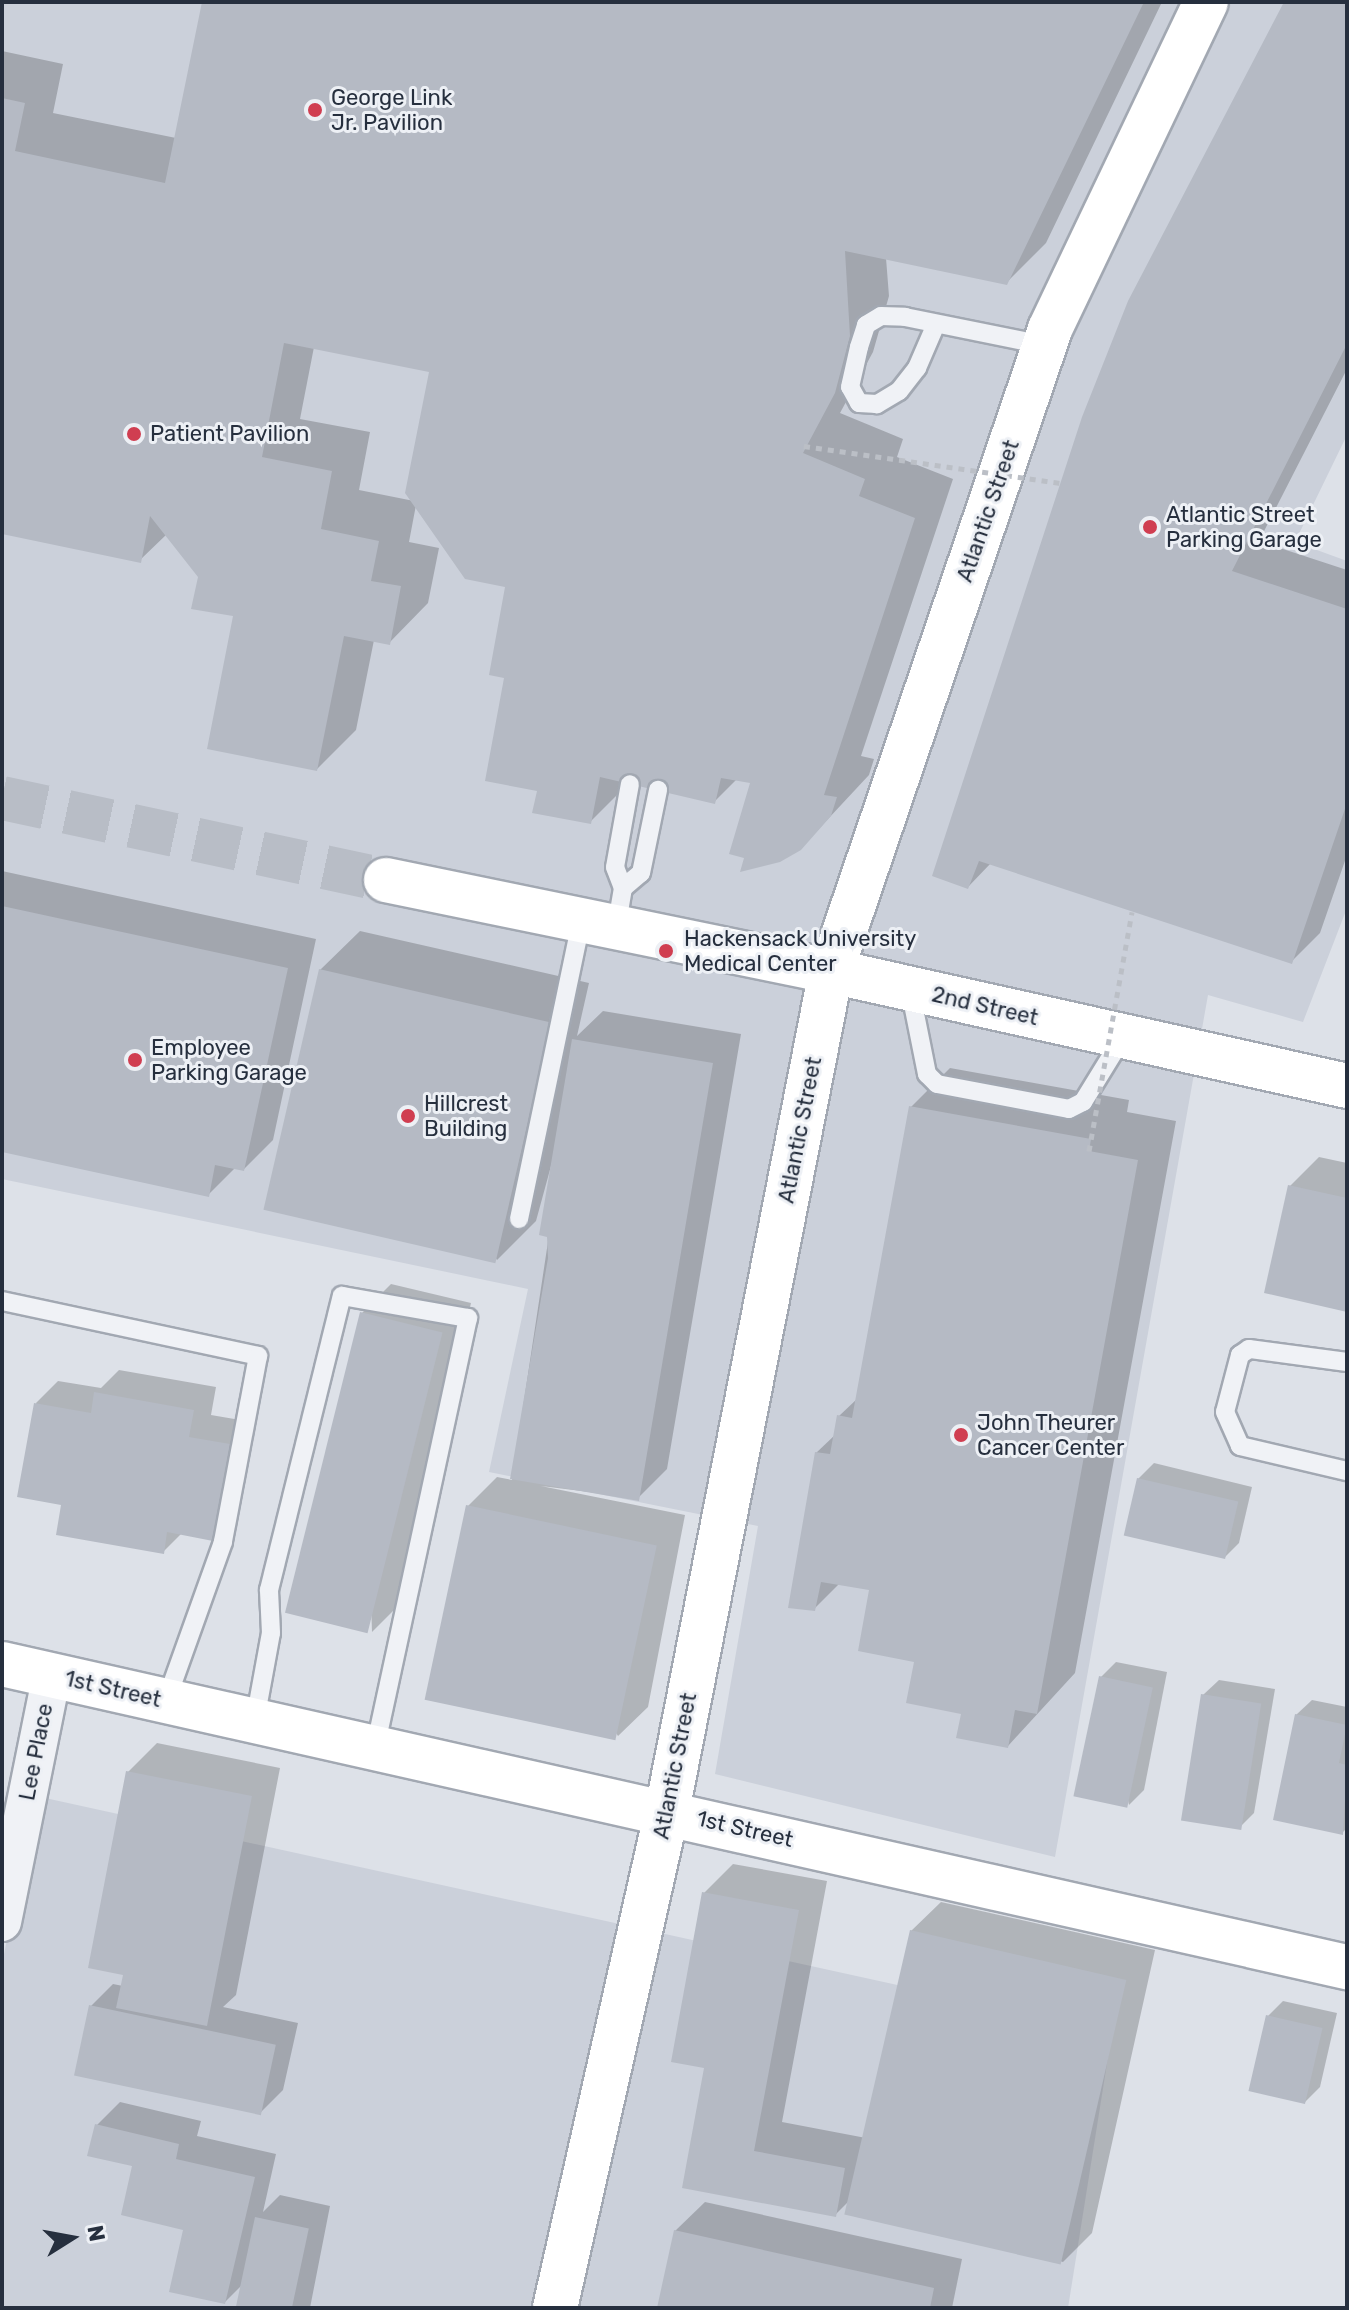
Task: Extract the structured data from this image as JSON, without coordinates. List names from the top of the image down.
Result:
{
  "streets": {
    "street": [
      "Atlantic Street",
      "2nd Street",
      "1st Street",
      "Lee Place"
    ]
  },
  "crossings": [
    ["Atlantic Street", "2nd Street"],
    ["Atlantic Street", "1st Street"],
    ["1st Street", "Lee Place"]
  ],
  "places": [
    "George Link Jr. Pavilion",
    "Patient Pavilion",
    "Atlantic Street Parking Garage",
    "Hackensack University Medical Center",
    "Employee Parking Garage",
    "Hillcrest Building",
    "John Theurer Cancer Center"
  ],
  "north": "right"
}
